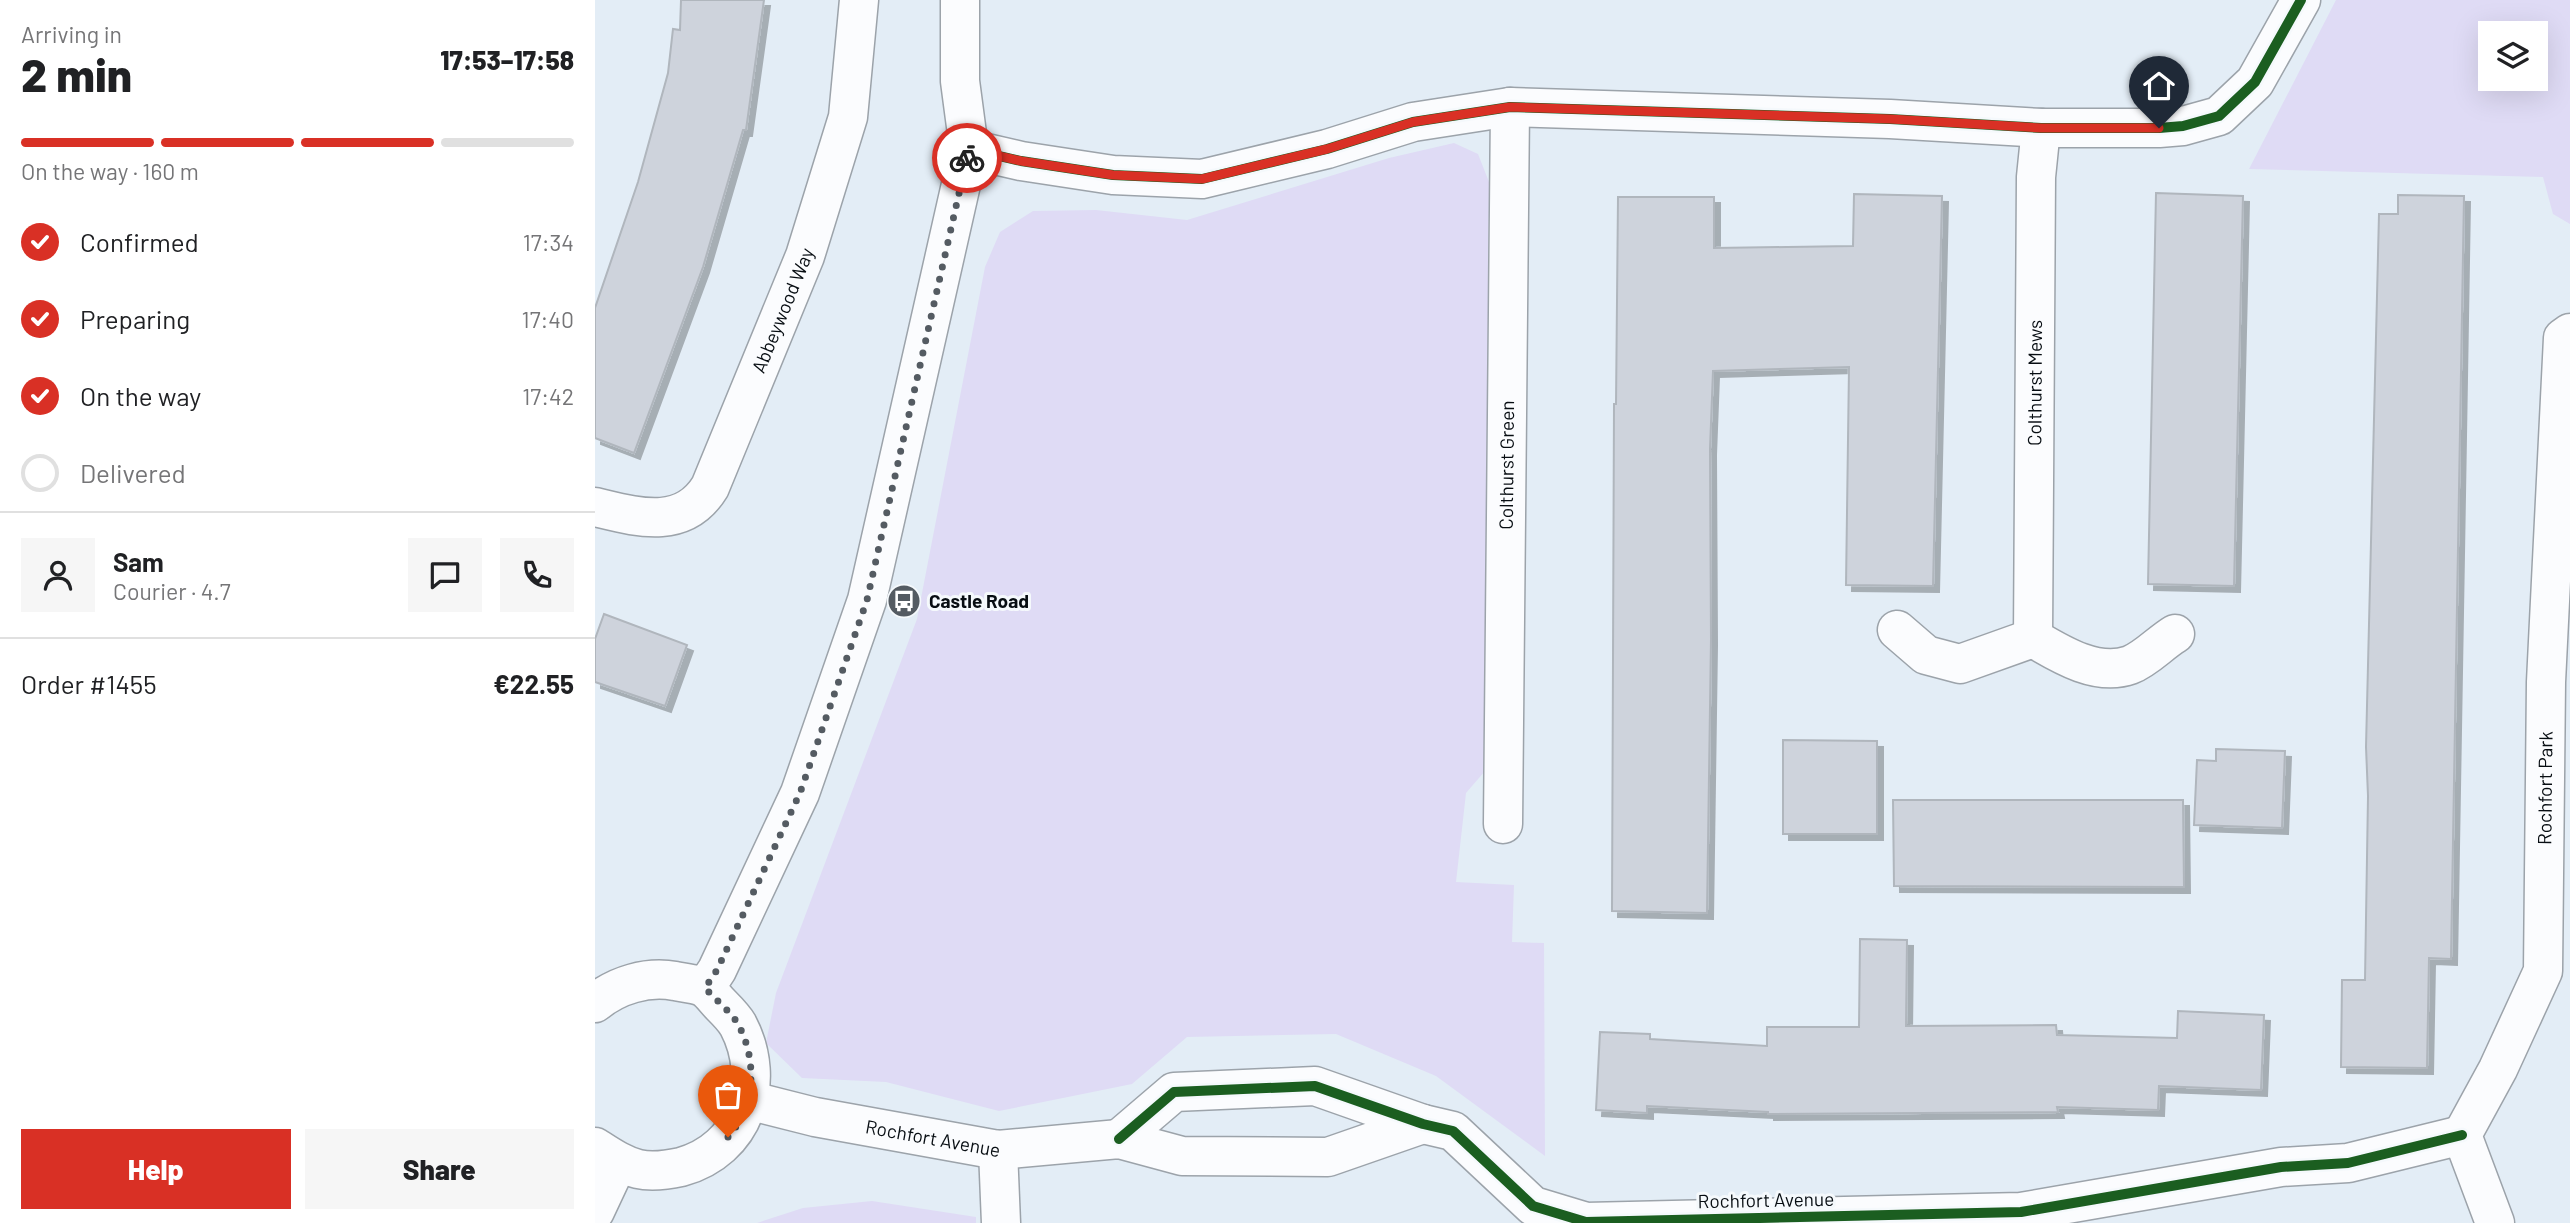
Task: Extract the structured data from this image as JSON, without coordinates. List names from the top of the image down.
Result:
{
  "streets": {
    "street": [
      "Abbeywood Way",
      "Colthurst Mews",
      "Colthurst Green",
      "Rochfort Park",
      "Rochfort Avenue"
    ]
  },
  "crossings": [
    ["Rochfort Park", "Rochfort Avenue"]
  ],
  "places": {
    "bus stop": ["Castle Road"]
  },
  "page": {
    "heading": ["2 min", "Arriving in", "17:53–17:58"],
    "panel": [
      "Sam",
      "Courier · 4.7",
      "Order #1455",
      "€22.55"
    ],
    "bar": "On the way · 160 m",
    "list": [
      ["Confirmed", "17:34"],
      ["Preparing", "17:40"],
      ["On the way", "17:42"],
      "Delivered"
    ],
    "buttons": ["Help", "Share"]
  }
}
